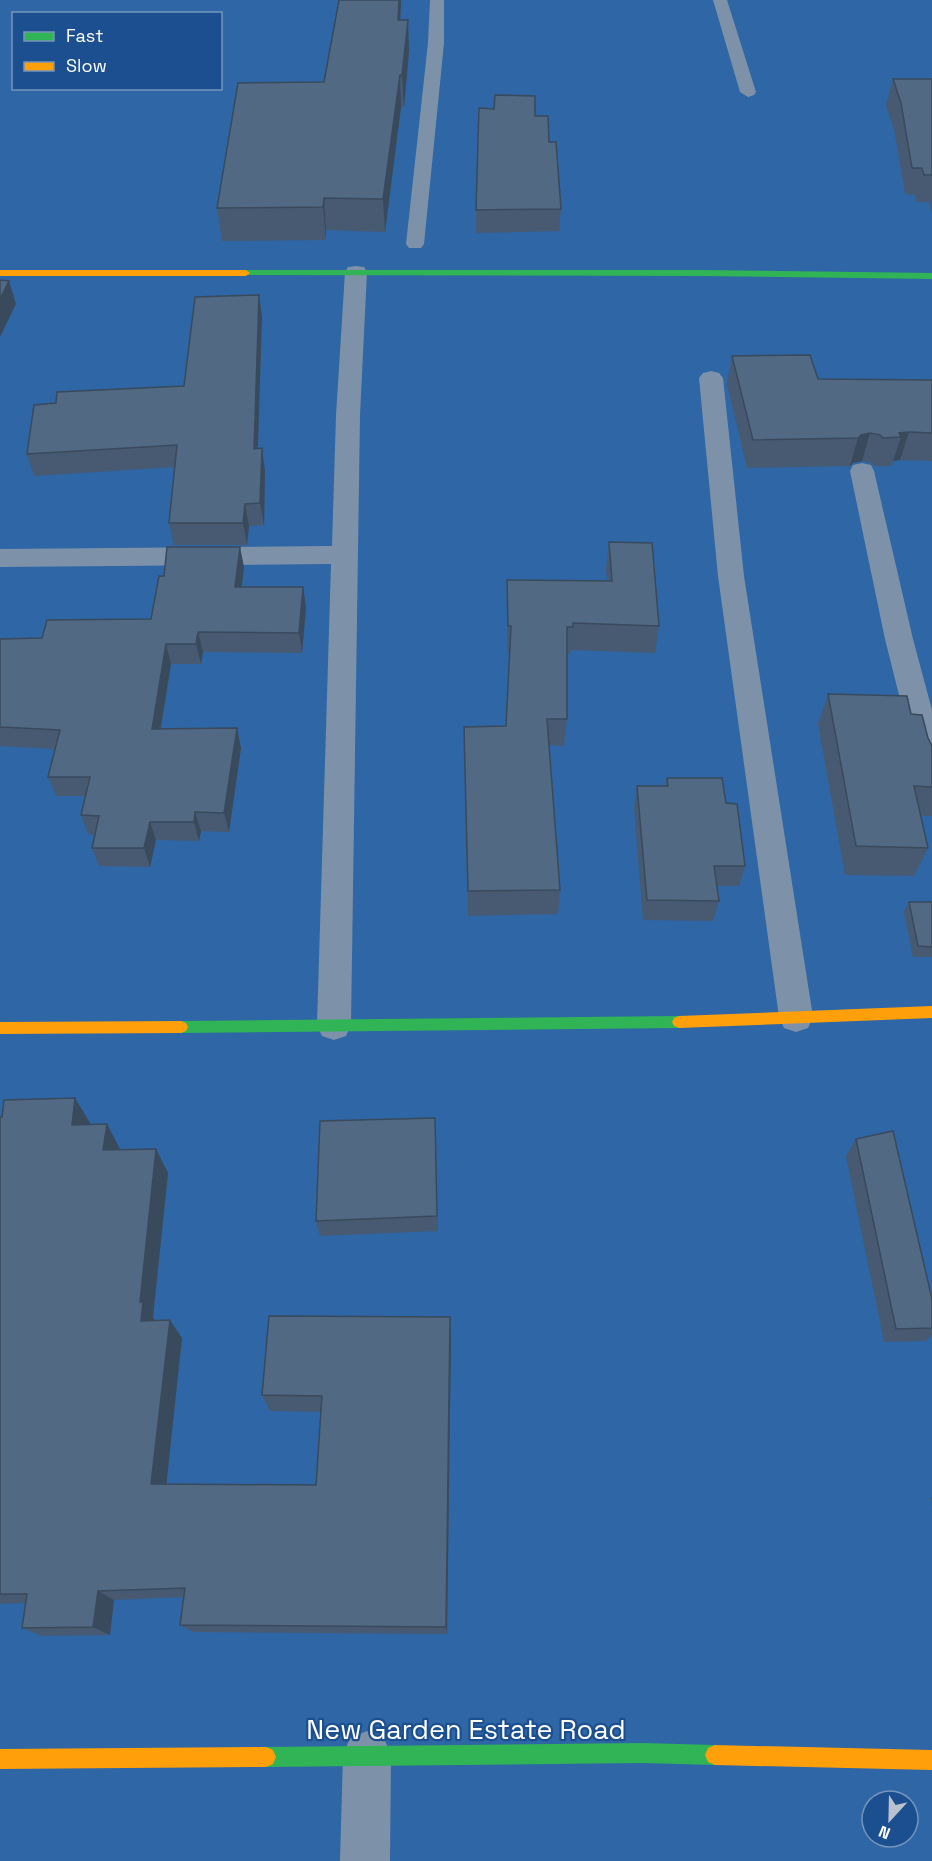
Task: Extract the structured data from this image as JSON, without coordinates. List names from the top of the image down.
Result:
{
  "streets": {
    "street": ["New Garden Estate Road"]
  },
  "legend": ["Fast", "Slow"],
  "north": "bottom"
}
